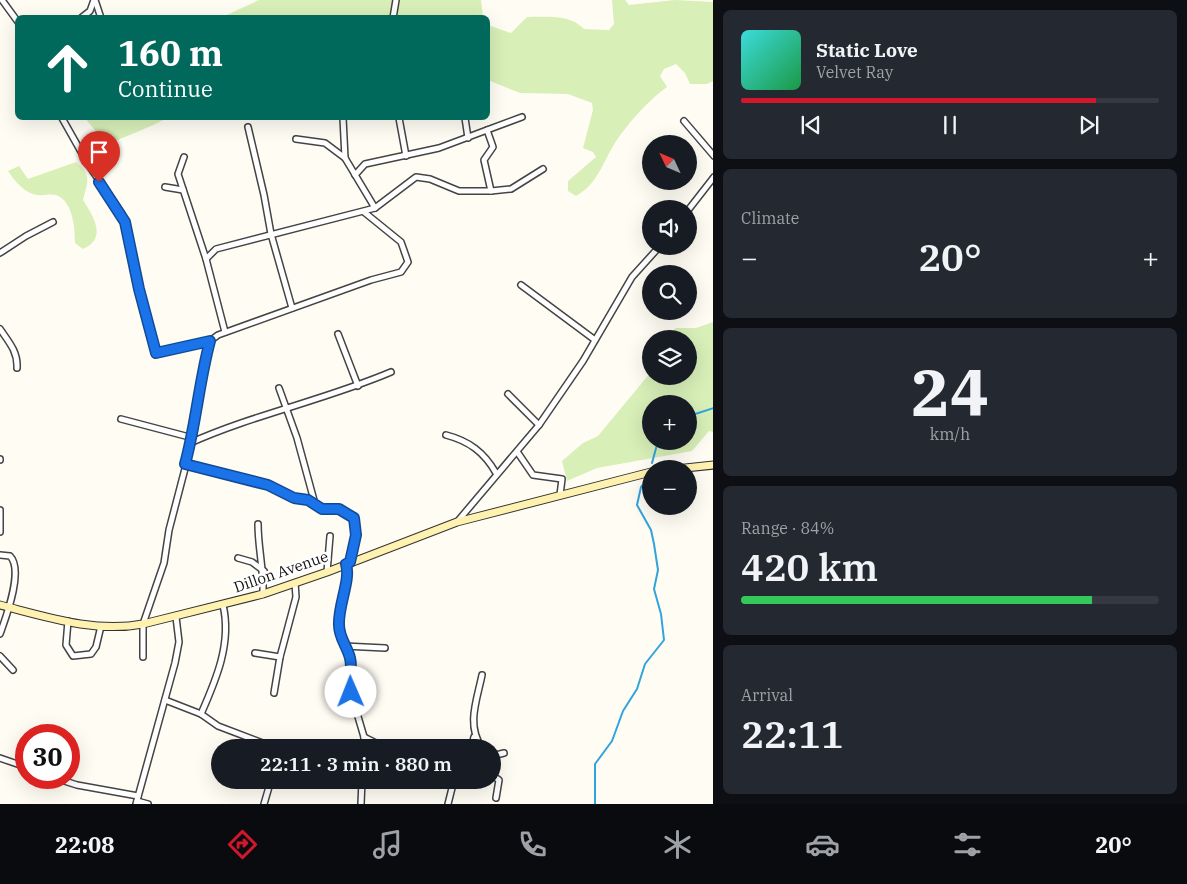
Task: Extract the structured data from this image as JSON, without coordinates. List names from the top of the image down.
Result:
{
  "streets": {
    "street": ["Dillon Avenue"]
  },
  "north": "top left",
  "page": {
    "turn": ["160 m", "Continue"],
    "song": ["Static Love", "Velvet Ray"],
    "map_buttons": ["+", "−"],
    "tile": [
      "Climate",
      ["24", "km/h"],
      ["Range · 84%", "420 km"],
      ["Arrival", "22:11"]
    ],
    "heat": ["−", "20°", "+"],
    "limit": "30",
    "trip": "22:11 · 3 min · 880 m",
    "tabs": ["22:08", "20°"]
  }
}
